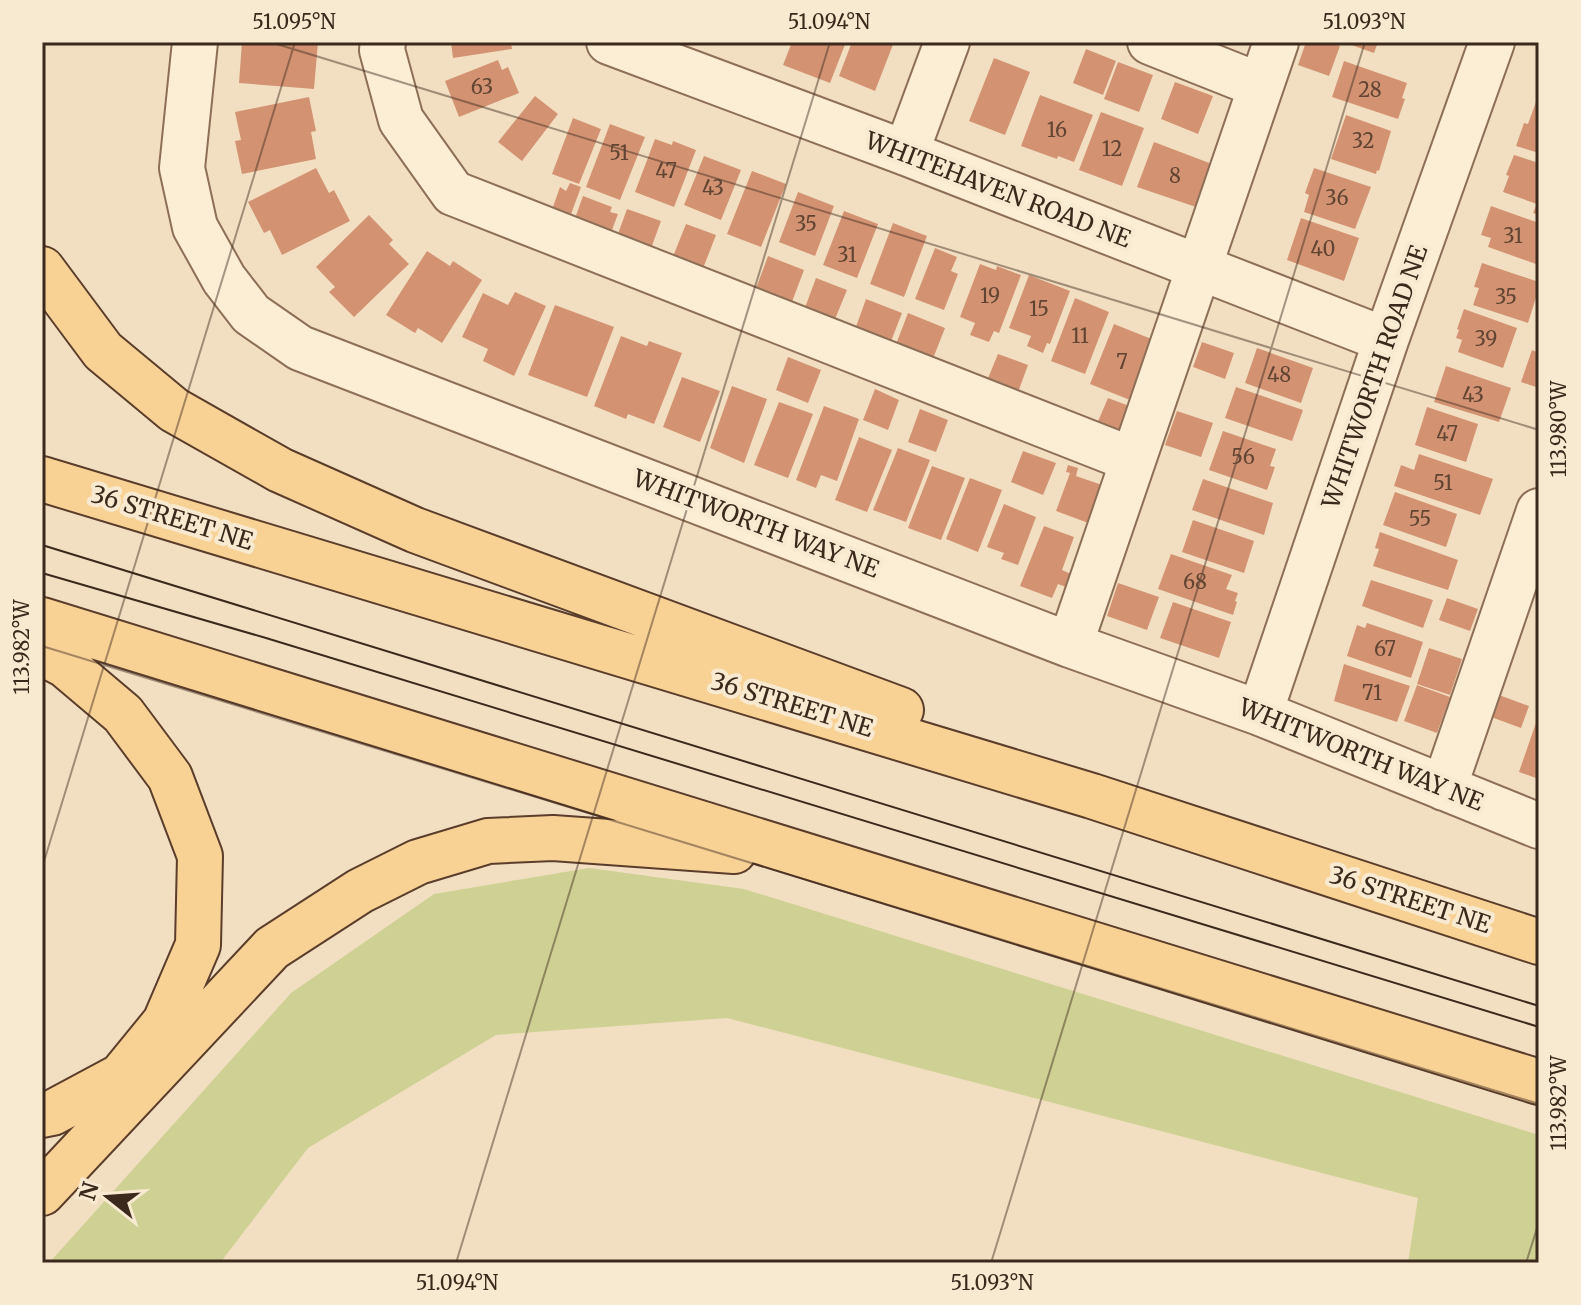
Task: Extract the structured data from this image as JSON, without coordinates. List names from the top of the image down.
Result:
{
  "streets": {
    "main road": ["36 STREET NE"],
    "street": ["WHITEHAVEN ROAD NE", "WHITWORTH ROAD NE", "WHITWORTH WAY NE"]
  },
  "crossings": [
    ["WHITEHAVEN ROAD NE", "WHITWORTH ROAD NE"],
    ["WHITWORTH ROAD NE", "WHITWORTH WAY NE"]
  ],
  "house_numbers": [
    "63",
    "28",
    "16",
    "32",
    "12",
    "51",
    "47",
    "8",
    "43",
    "36",
    "35",
    "31",
    "40",
    "31",
    "19",
    "35",
    "15",
    "11",
    "39",
    "7",
    "48",
    "43",
    "47",
    "56",
    "51",
    "55",
    "68",
    "67",
    "71"
  ],
  "north": "left",
  "coordinates": [
    "51.095°N",
    "51.094°N",
    "51.093°N",
    "113.980°W",
    "113.982°W"
  ]
}
